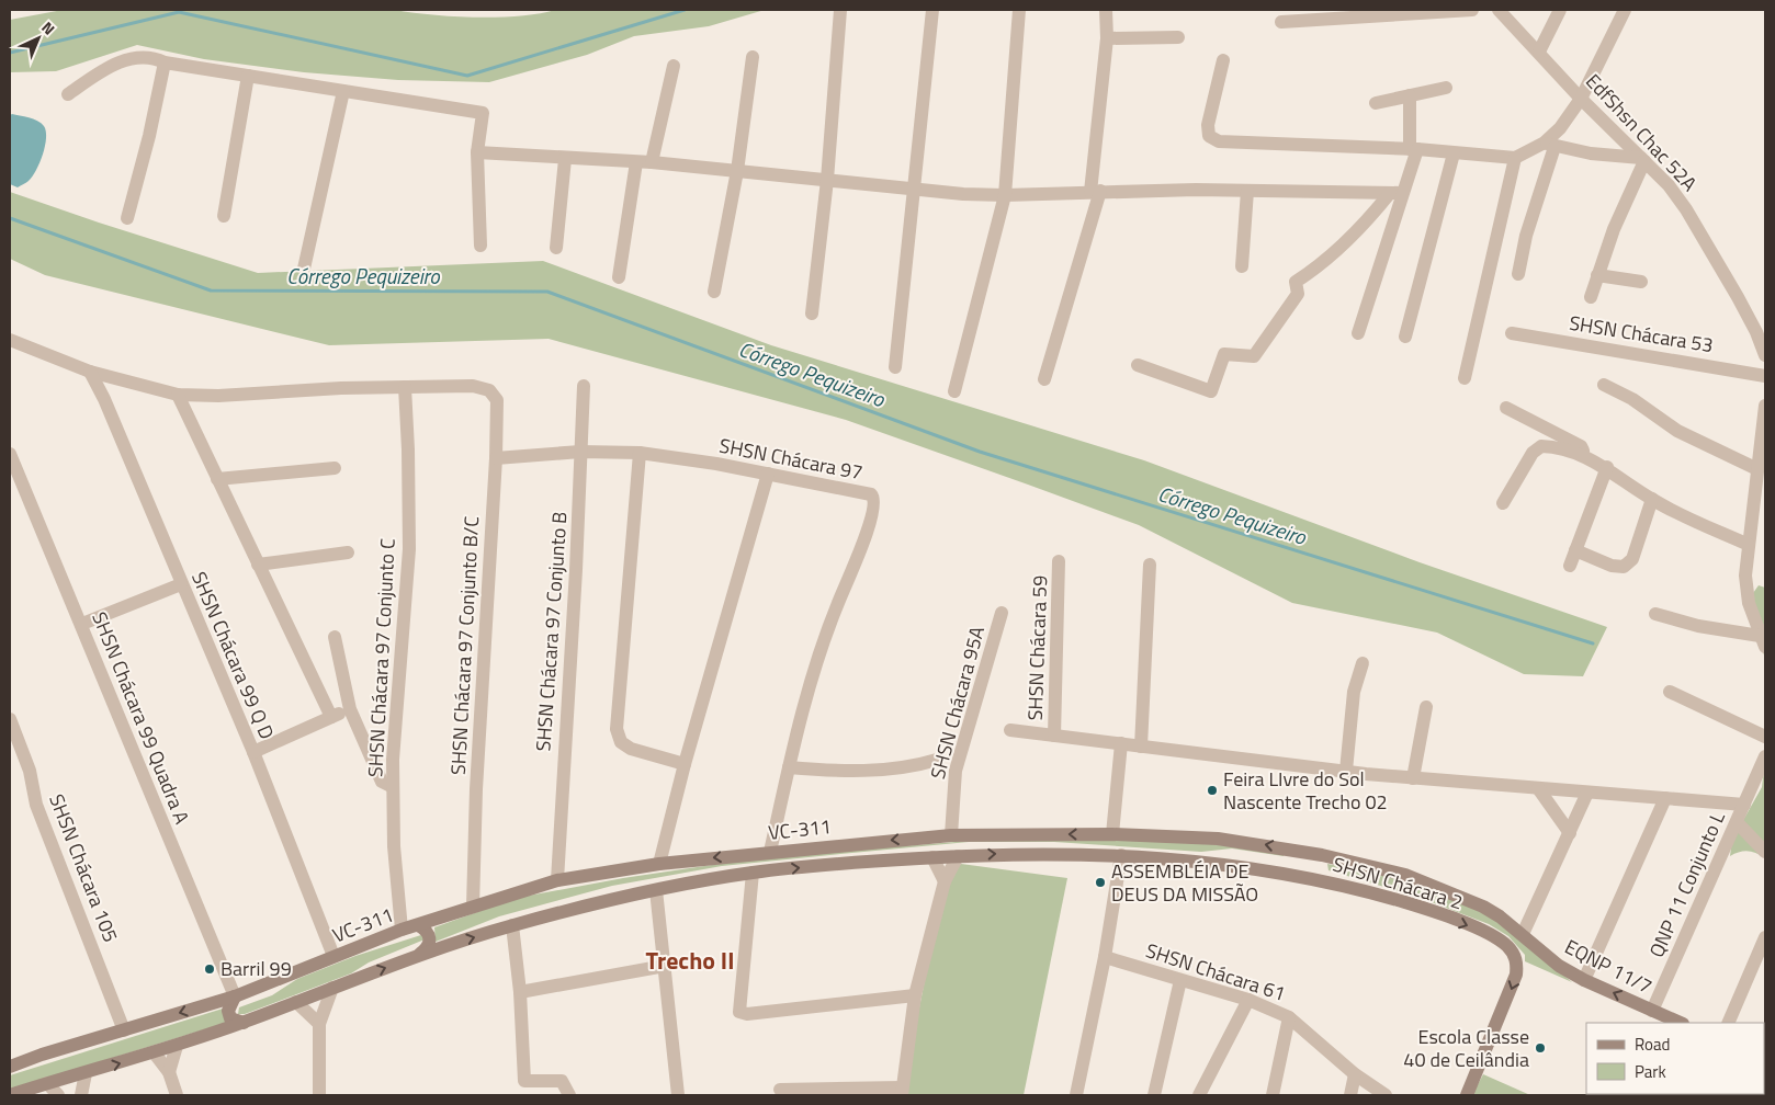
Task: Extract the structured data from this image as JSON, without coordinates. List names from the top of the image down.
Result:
{
  "streets": {
    "main road": ["VC-311", "SHSN Chácara 2", "EQNP 11/7"],
    "street": [
      "EdfShsn Chac 52A",
      "SHSN Chácara 53",
      "SHSN Chácara 97",
      "SHSN Chácara 97 Conjunto B",
      "SHSN Chácara 97 Conjunto B/C",
      "SHSN Chácara 59",
      "SHSN Chácara 99 Q D",
      "SHSN Chácara 97 Conjunto C",
      "SHSN Chácara 95A",
      "SHSN Chácara 99 Quadra A",
      "SHSN Chácara 105",
      "QNP 11 Conjunto L",
      "SHSN Chácara 61"
    ]
  },
  "crossings": [
    ["SHSN Chácara 97", "SHSN Chácara 97 Conjunto B"],
    ["SHSN Chácara 97", "SHSN Chácara 97 Conjunto B/C"],
    ["SHSN Chácara 97", "VC-311"],
    ["SHSN Chácara 97 Conjunto B", "VC-311"],
    ["SHSN Chácara 97 Conjunto B/C", "SHSN Chácara 97 Conjunto C"],
    ["SHSN Chácara 97 Conjunto B/C", "VC-311"],
    ["SHSN Chácara 99 Q D", "VC-311"],
    ["SHSN Chácara 97 Conjunto C", "VC-311"],
    ["SHSN Chácara 95A", "VC-311"],
    ["SHSN Chácara 99 Quadra A", "VC-311"],
    ["VC-311", "EQNP 11/7"],
    ["QNP 11 Conjunto L", "EQNP 11/7"]
  ],
  "one_way": ["VC-311"],
  "districts": ["Trecho II"],
  "water": ["Córrego Pequizeiro"],
  "places": [
    "Feira LIvre do Sol Nascente Trecho 02",
    "ASSEMBLÉIA DE DEUS DA MISSÃO",
    "Barril 99",
    "Escola Classe 40 de Ceilândia"
  ],
  "legend": ["Road", "Park"],
  "north": "top right"
}
